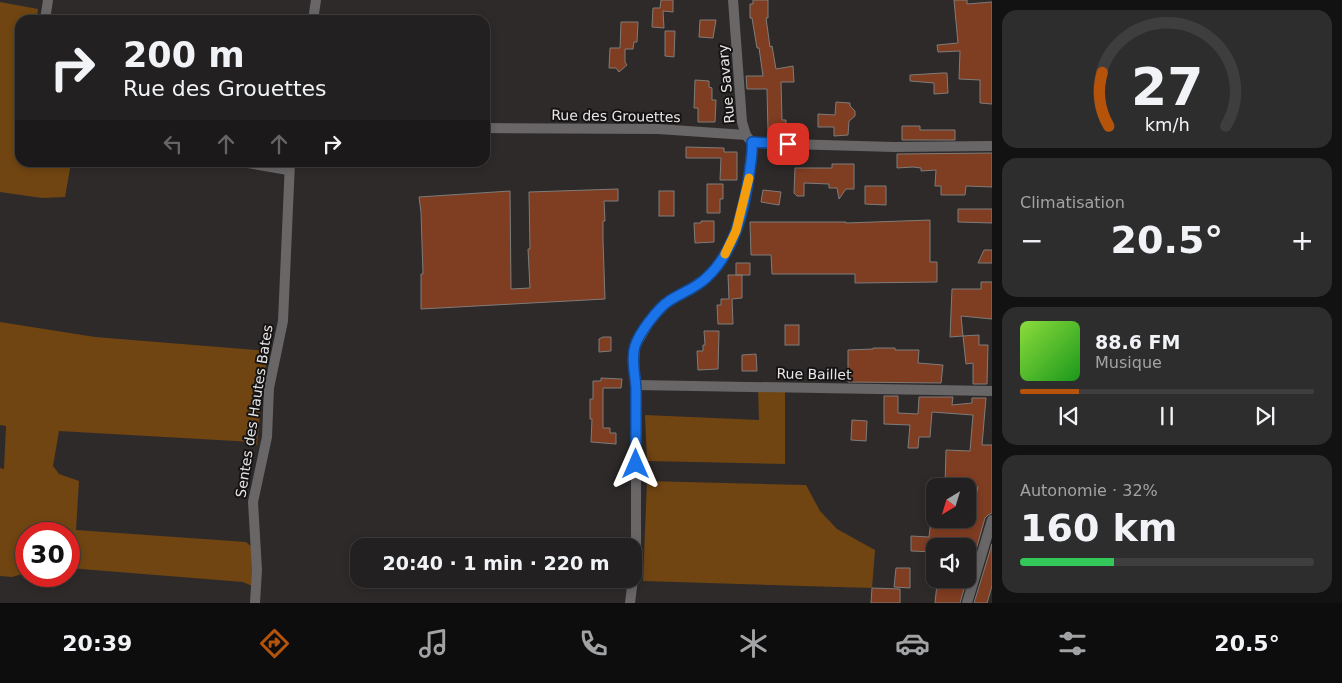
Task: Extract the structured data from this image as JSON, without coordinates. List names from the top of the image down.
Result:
{
  "streets": {
    "street": [
      "Rue Savary",
      "Rue des Grouettes",
      "Rue Baillet",
      "Sentes des Hautes Bates"
    ]
  },
  "crossings": [
    ["Rue Savary", "Rue des Grouettes"],
    ["Rue Savary", "Rue Baillet"]
  ],
  "north": "bottom left",
  "page": {
    "turn": ["200 m", "Rue des Grouettes"],
    "tile": [
      "Climatisation",
      ["Autonomie · 32%", "160 km"]
    ],
    "heat": ["−", "20.5°", "+"],
    "song": ["88.6 FM", "Musique"],
    "limit": "30",
    "trip": "20:40 · 1 min · 220 m",
    "tabs": ["20:39", "20.5°"],
    "gauge": ["27", "km/h"]
  }
}
